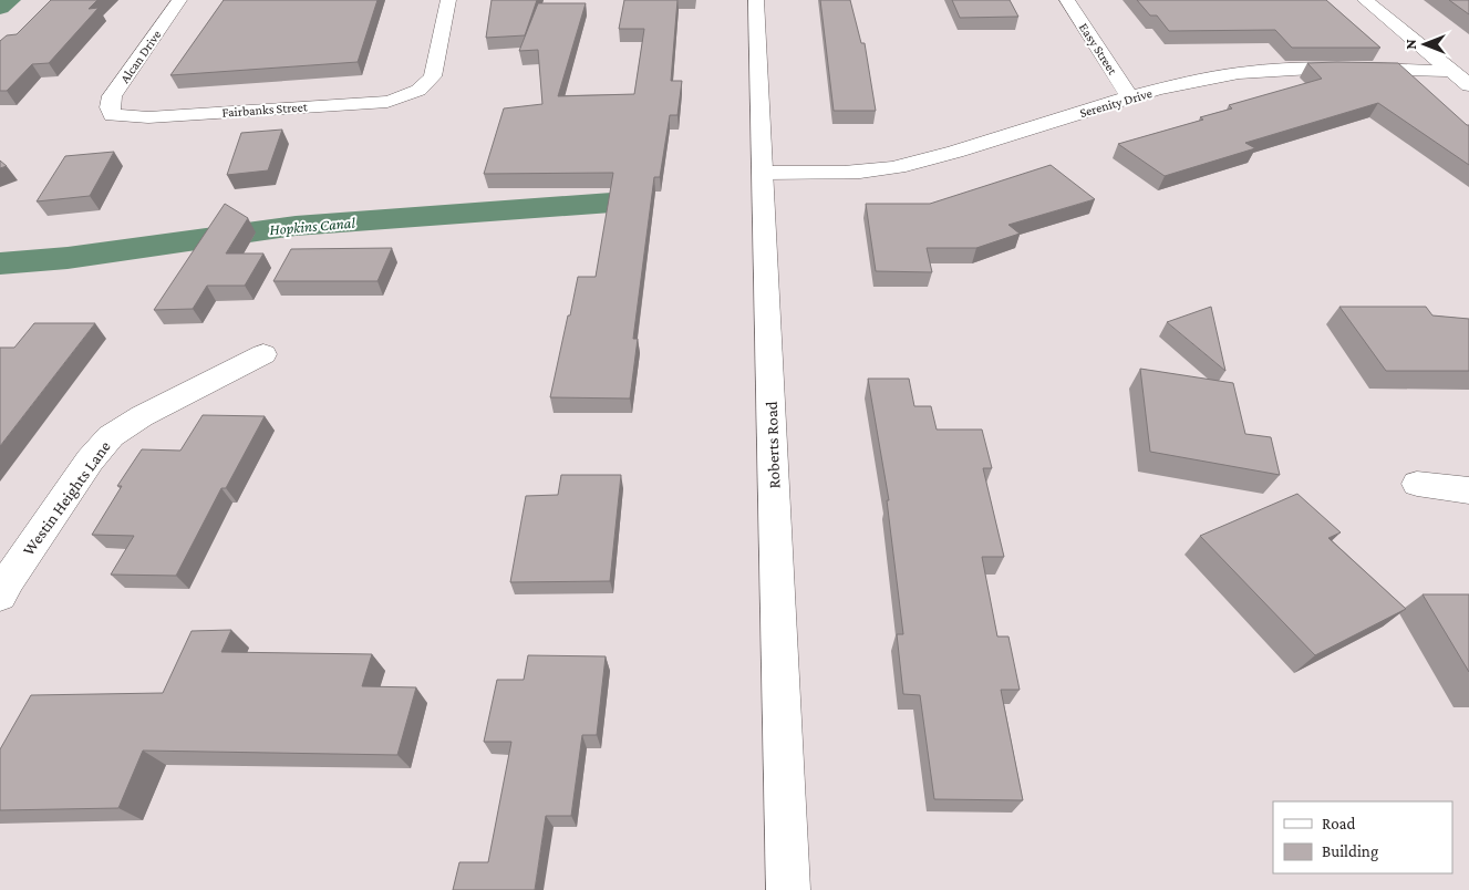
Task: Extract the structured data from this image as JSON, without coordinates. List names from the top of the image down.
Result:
{
  "streets": {
    "street": [
      "Easy Street",
      "Alcan Drive",
      "Serenity Drive",
      "Fairbanks Street",
      "Roberts Road",
      "Westin Heights Lane"
    ]
  },
  "crossings": [
    ["Easy Street", "Serenity Drive"],
    ["Alcan Drive", "Fairbanks Street"],
    ["Serenity Drive", "Roberts Road"]
  ],
  "water": ["Hopkins Canal"],
  "legend": ["Road", "Building"],
  "north": "left"
}
